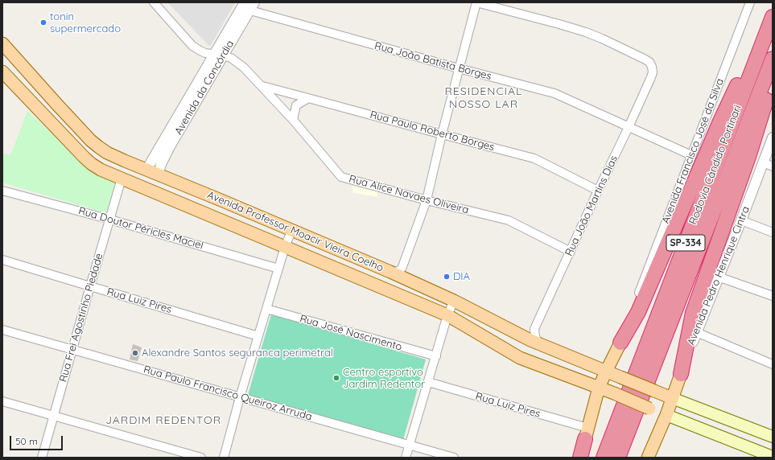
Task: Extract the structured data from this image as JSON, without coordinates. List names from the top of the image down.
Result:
{
  "streets": {
    "highway": ["Rodovia Cândido Portinari", "SP-334"],
    "main road": ["Avenida Francisco José da Silva", "Avenida Professor Moacir Vieira Coelho"],
    "street": [
      "Rua João Batista Borges",
      "Avenida da Concórdia",
      "Rua Paulo Roberto Borges",
      "Rua Alice Navaes Oliveira",
      "Rua João Martins Dias",
      "Rua Doutor Péricles Maciel",
      "Avenida Pedro Henrique Cintra",
      "Rua Luiz Pires",
      "Rua Frei Agostinho Piedade",
      "Rua José Nascimento",
      "Rua Paulo Francisco Queiroz Arruda"
    ]
  },
  "crossings": [
    ["Rua João Batista Borges", "Avenida da Concórdia"],
    ["Rua João Batista Borges", "Avenida Francisco José da Silva"],
    ["Rua João Batista Borges", "Rua João Martins Dias"],
    ["Avenida da Concórdia", "Rua Alice Navaes Oliveira"],
    ["Avenida da Concórdia", "Avenida Professor Moacir Vieira Coelho"],
    ["Rua Paulo Roberto Borges", "Rua Alice Navaes Oliveira"],
    ["Rua Paulo Roberto Borges", "Rua João Martins Dias"],
    ["Avenida Francisco José da Silva", "Avenida Professor Moacir Vieira Coelho"],
    ["Avenida Francisco José da Silva", "Rua Luiz Pires"],
    ["Rua Alice Navaes Oliveira", "Rua João Martins Dias"],
    ["Rua João Martins Dias", "Avenida Professor Moacir Vieira Coelho"],
    ["Rua Doutor Péricles Maciel", "Rua Frei Agostinho Piedade"],
    ["Avenida Professor Moacir Vieira Coelho", "Rua Frei Agostinho Piedade"],
    ["Rua Luiz Pires", "Rua Frei Agostinho Piedade"],
    ["Rua Frei Agostinho Piedade", "Rua Paulo Francisco Queiroz Arruda"]
  ],
  "districts": ["RESIDENCIAL NOSSO LAR", "JARDIM REDENTOR"],
  "places": [
    "tonin supermercado",
    "DIA",
    "Alexandre Santos seguranca perimetral",
    "Centro esportivo Jardim Redentor"
  ],
  "scale_bar": "50 m"
}
